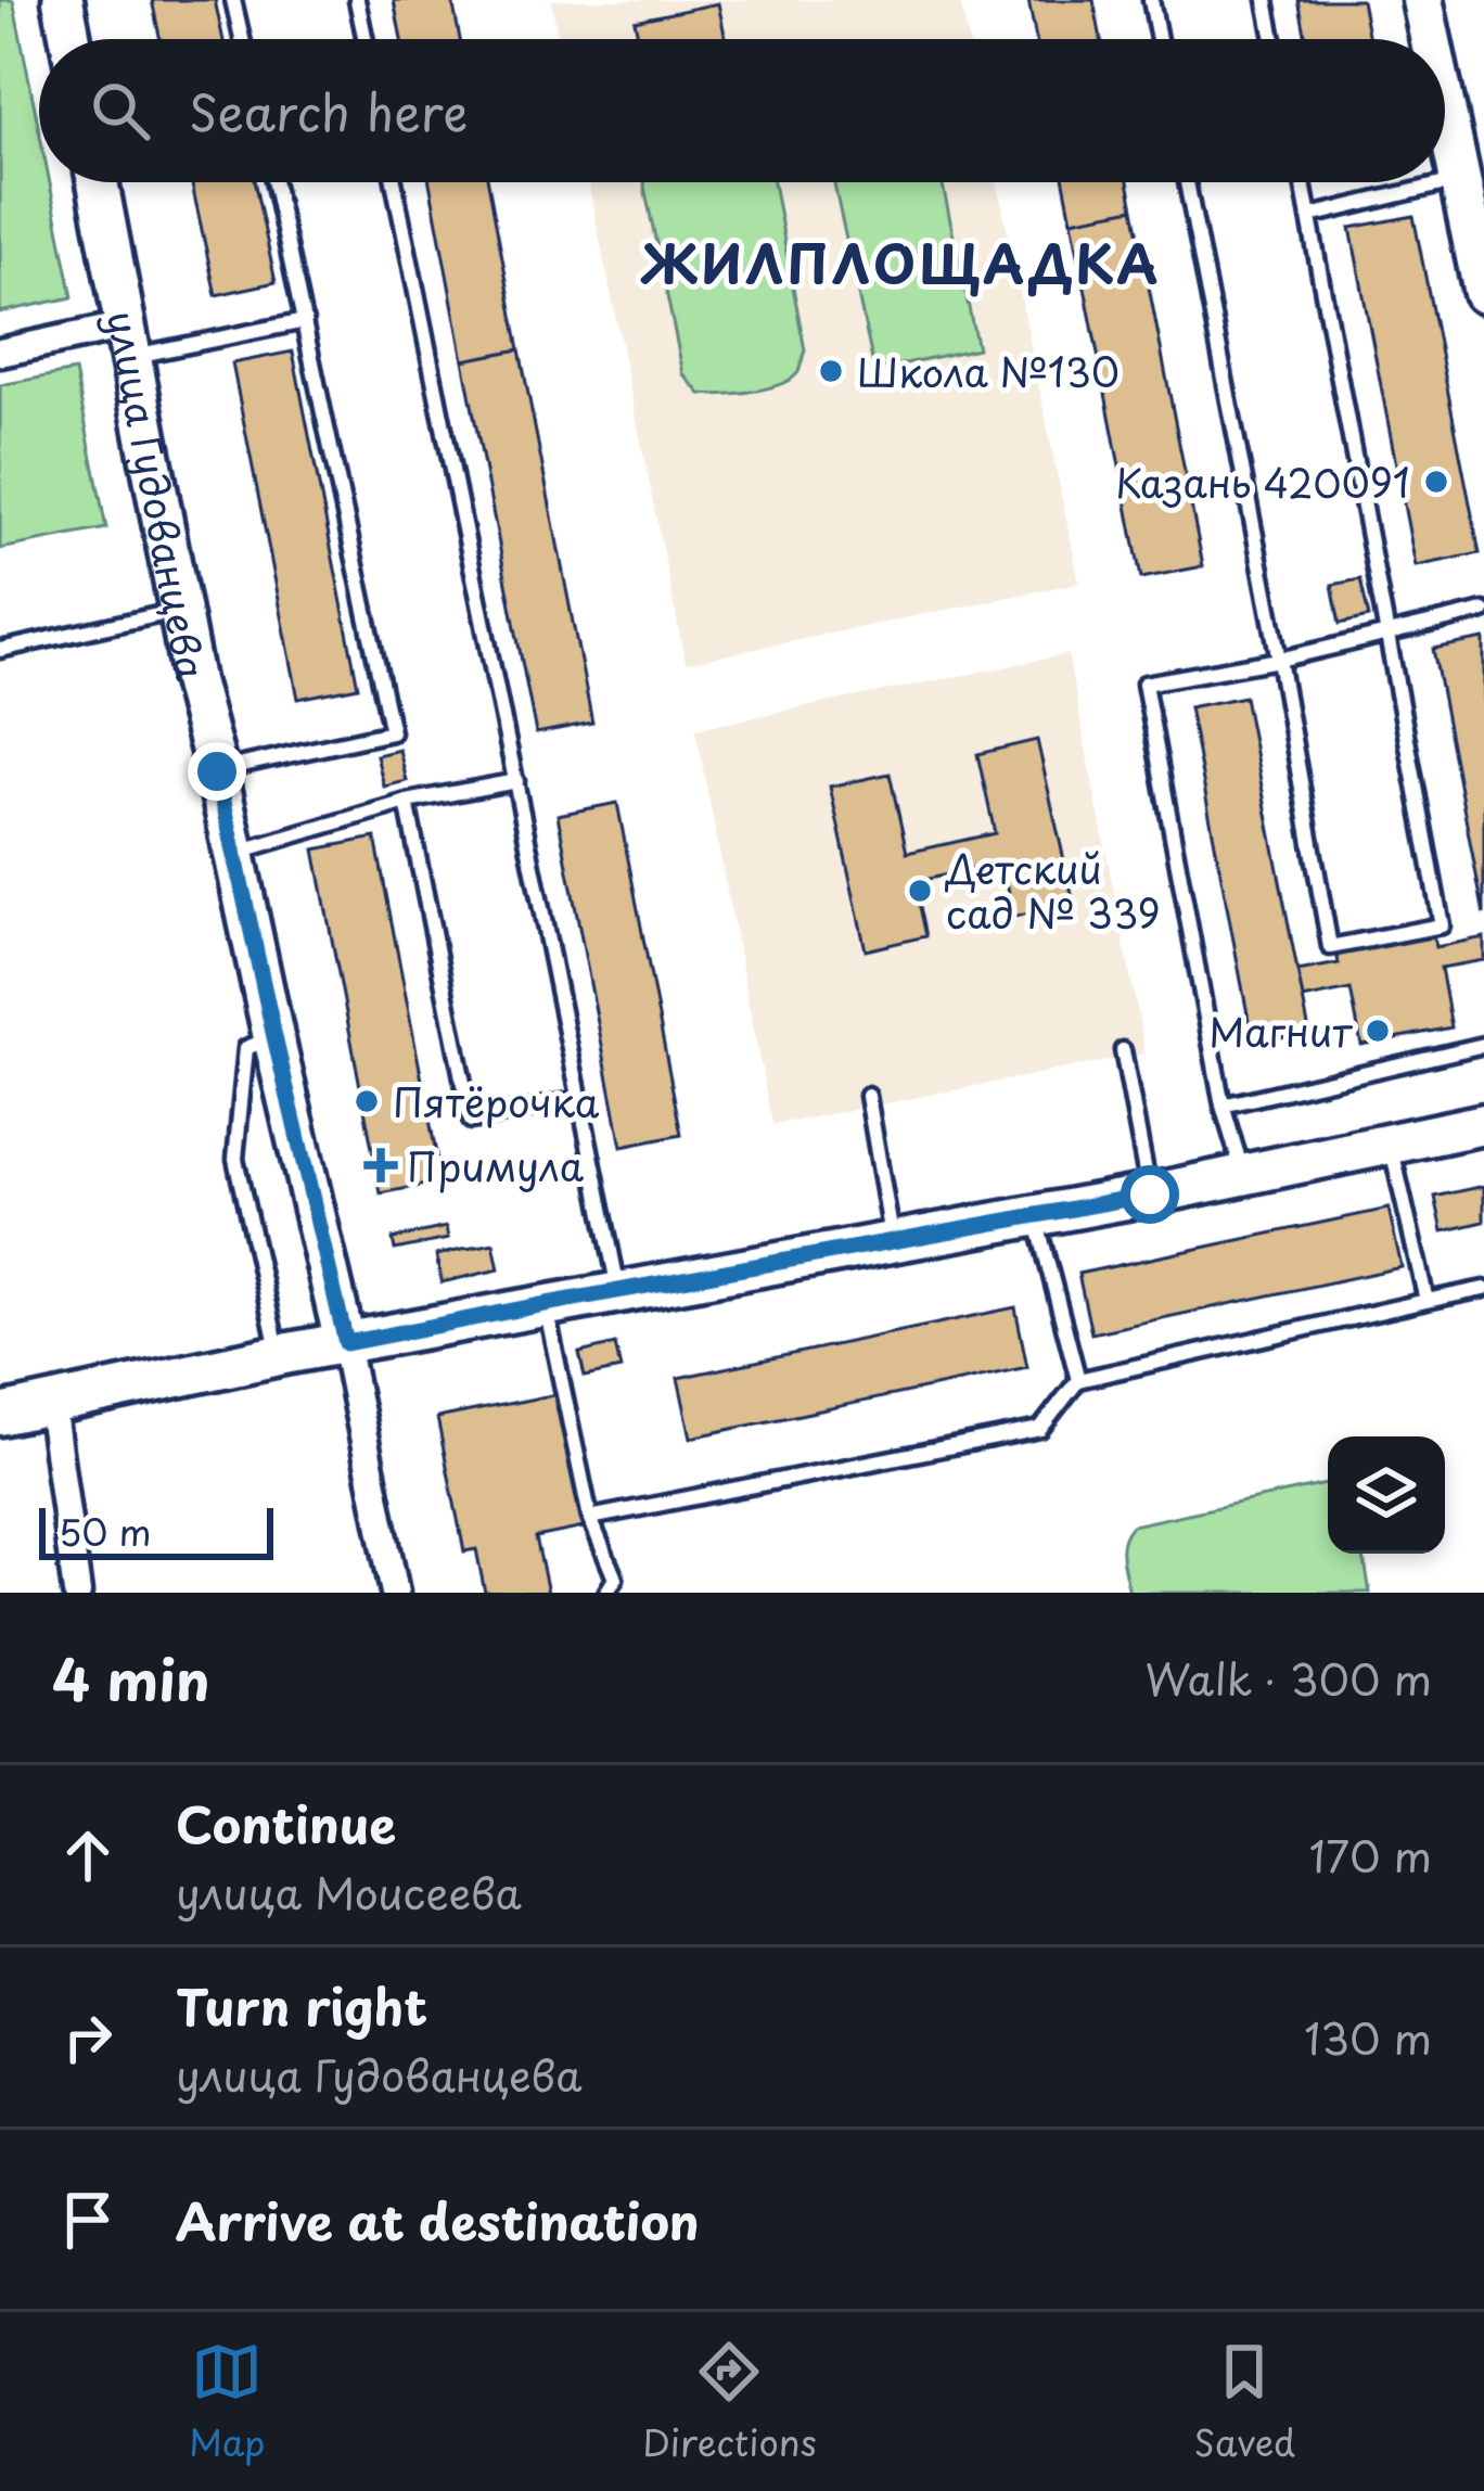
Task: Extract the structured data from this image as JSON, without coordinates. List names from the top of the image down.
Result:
{
  "streets": {
    "street": ["улица Гудованцева"]
  },
  "districts": ["ЖИЛПЛОЩАДКА"],
  "places": {
    "other": [
      "Школа №130",
      "Казань 420091",
      "Детский сад № 339",
      "Магнит",
      "Пятёрочка"
    ],
    "health": ["Примула"]
  },
  "scale_bar": "50 m",
  "page": {
    "search": "Search here",
    "scale": "50 m",
    "heading": ["4 min", "Walk · 300 m"],
    "list": [
      ["Continue", "улица Моисеева", "170 m"],
      ["Turn right", "улица Гудованцева", "130 m"],
      "Arrive at destination"
    ],
    "nav": ["Map", "Directions", "Saved"]
  }
}
